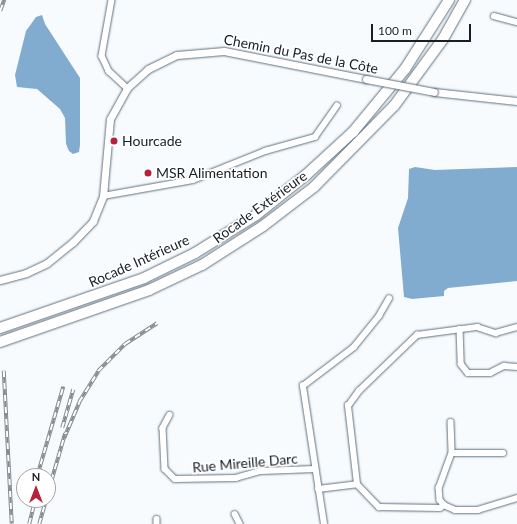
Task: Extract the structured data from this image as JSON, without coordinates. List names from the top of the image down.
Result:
{
  "streets": {
    "highway": ["Rocade Extérieure", "Rocade Intérieure"],
    "street": ["Chemin du Pas de la Côte", "Rue Mireille Darc"]
  },
  "places": ["Hourcade", "MSR Alimentation"],
  "scale_bar": "100 m",
  "north": "top"
}
